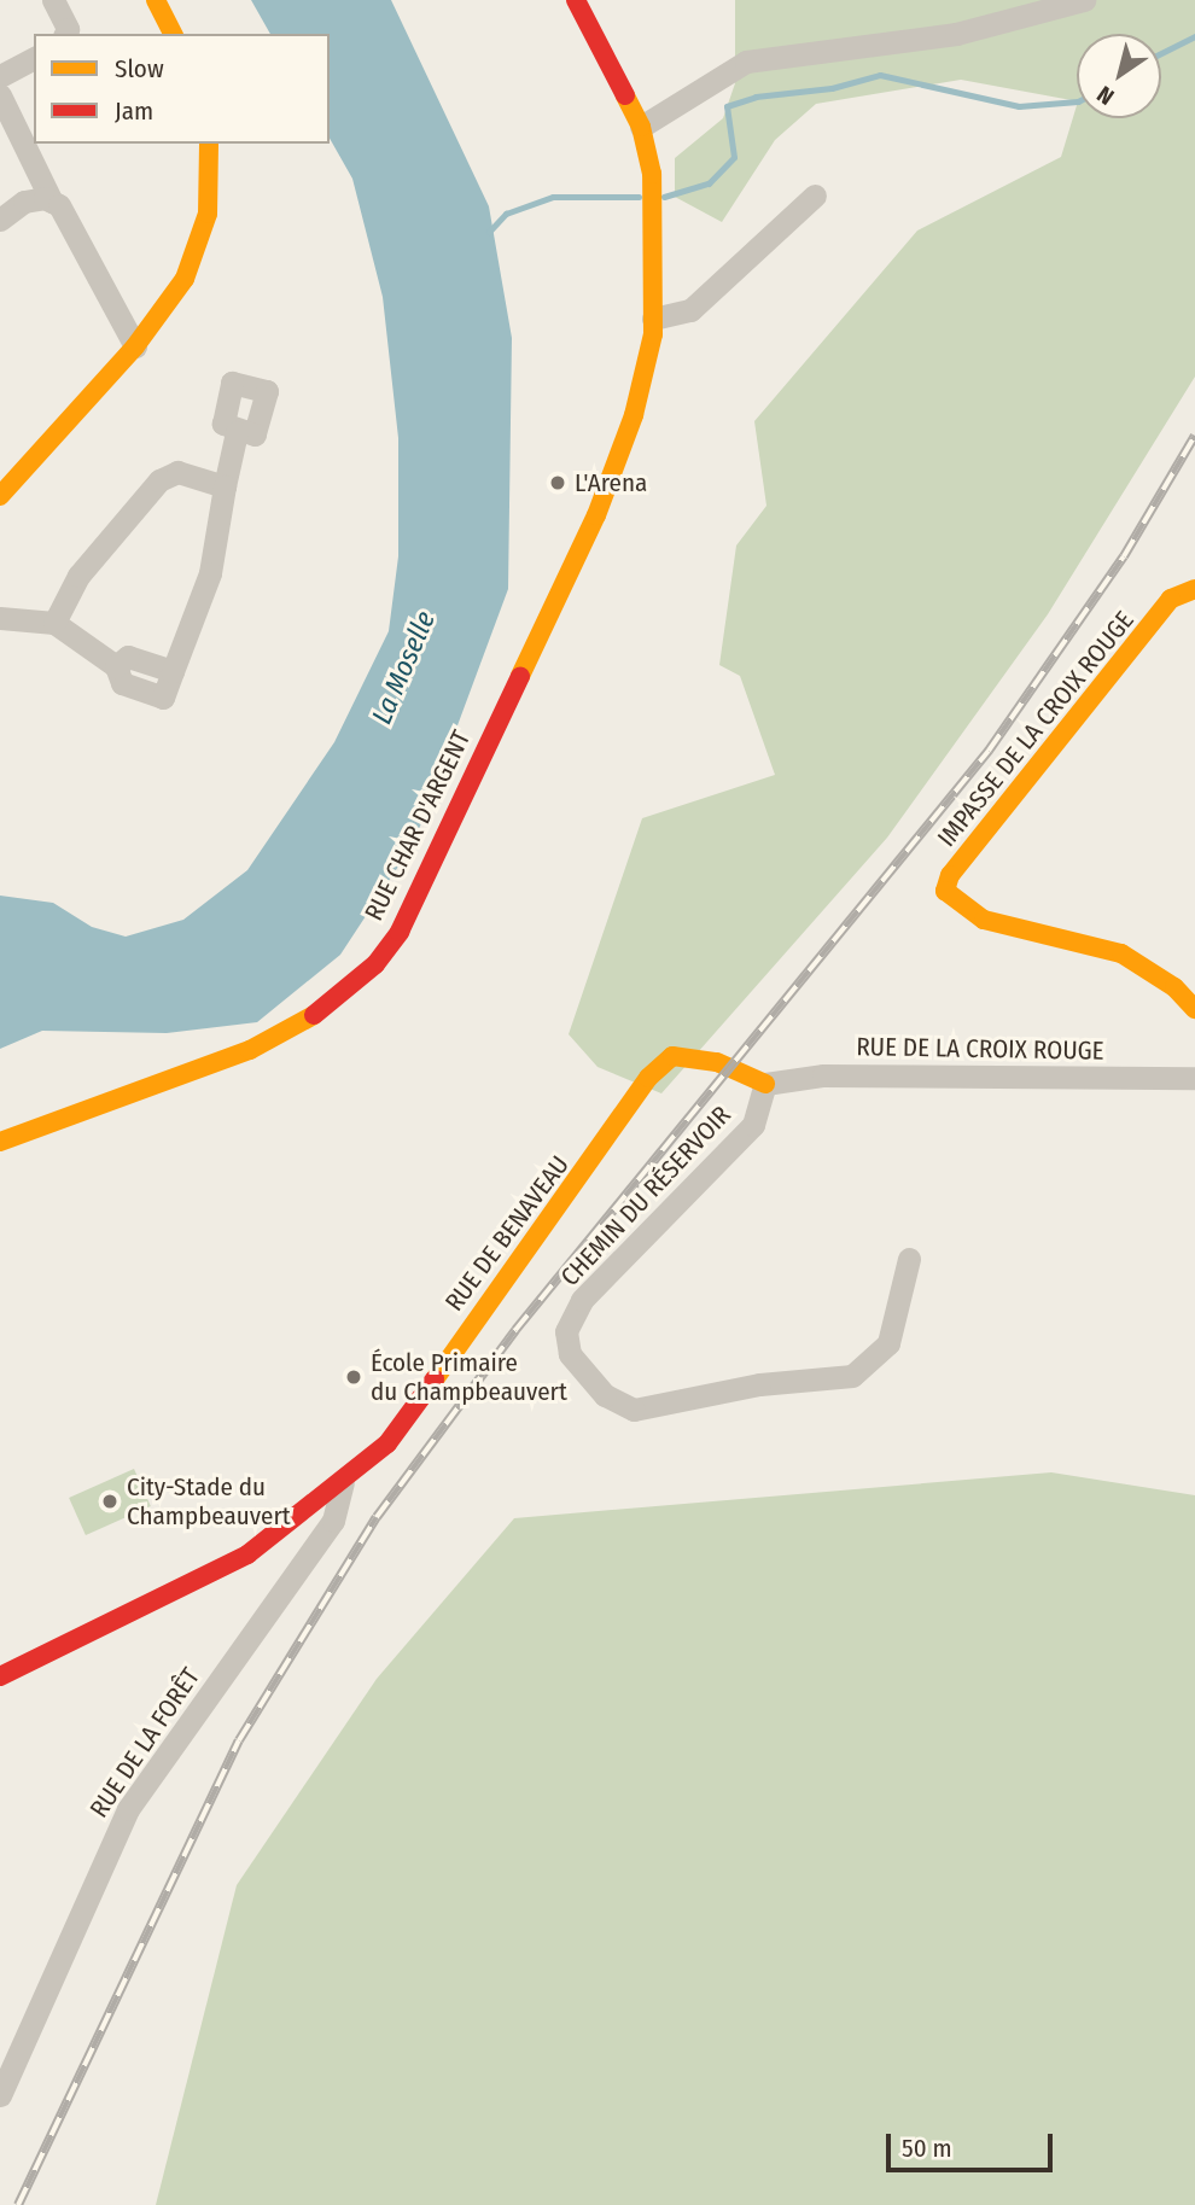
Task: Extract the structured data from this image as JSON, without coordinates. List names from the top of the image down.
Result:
{
  "streets": {
    "street": [
      "IMPASSE DE LA CROIX ROUGE",
      "RUE CHAR D'ARGENT",
      "RUE DE LA CROIX ROUGE",
      "CHEMIN DU RÉSERVOIR",
      "RUE DE BENAVEAU",
      "RUE DE LA FORÊT"
    ]
  },
  "crossings": [
    ["RUE DE LA CROIX ROUGE", "CHEMIN DU RÉSERVOIR"],
    ["RUE DE LA CROIX ROUGE", "RUE DE BENAVEAU"],
    ["CHEMIN DU RÉSERVOIR", "RUE DE BENAVEAU"],
    ["RUE DE BENAVEAU", "RUE DE LA FORÊT"]
  ],
  "water": ["La Moselle"],
  "places": ["L'Arena", "École Primaire du Champbeauvert", "City-Stade du Champbeauvert"],
  "legend": ["Slow", "Jam"],
  "scale_bar": "50 m",
  "north": "bottom left"
}
